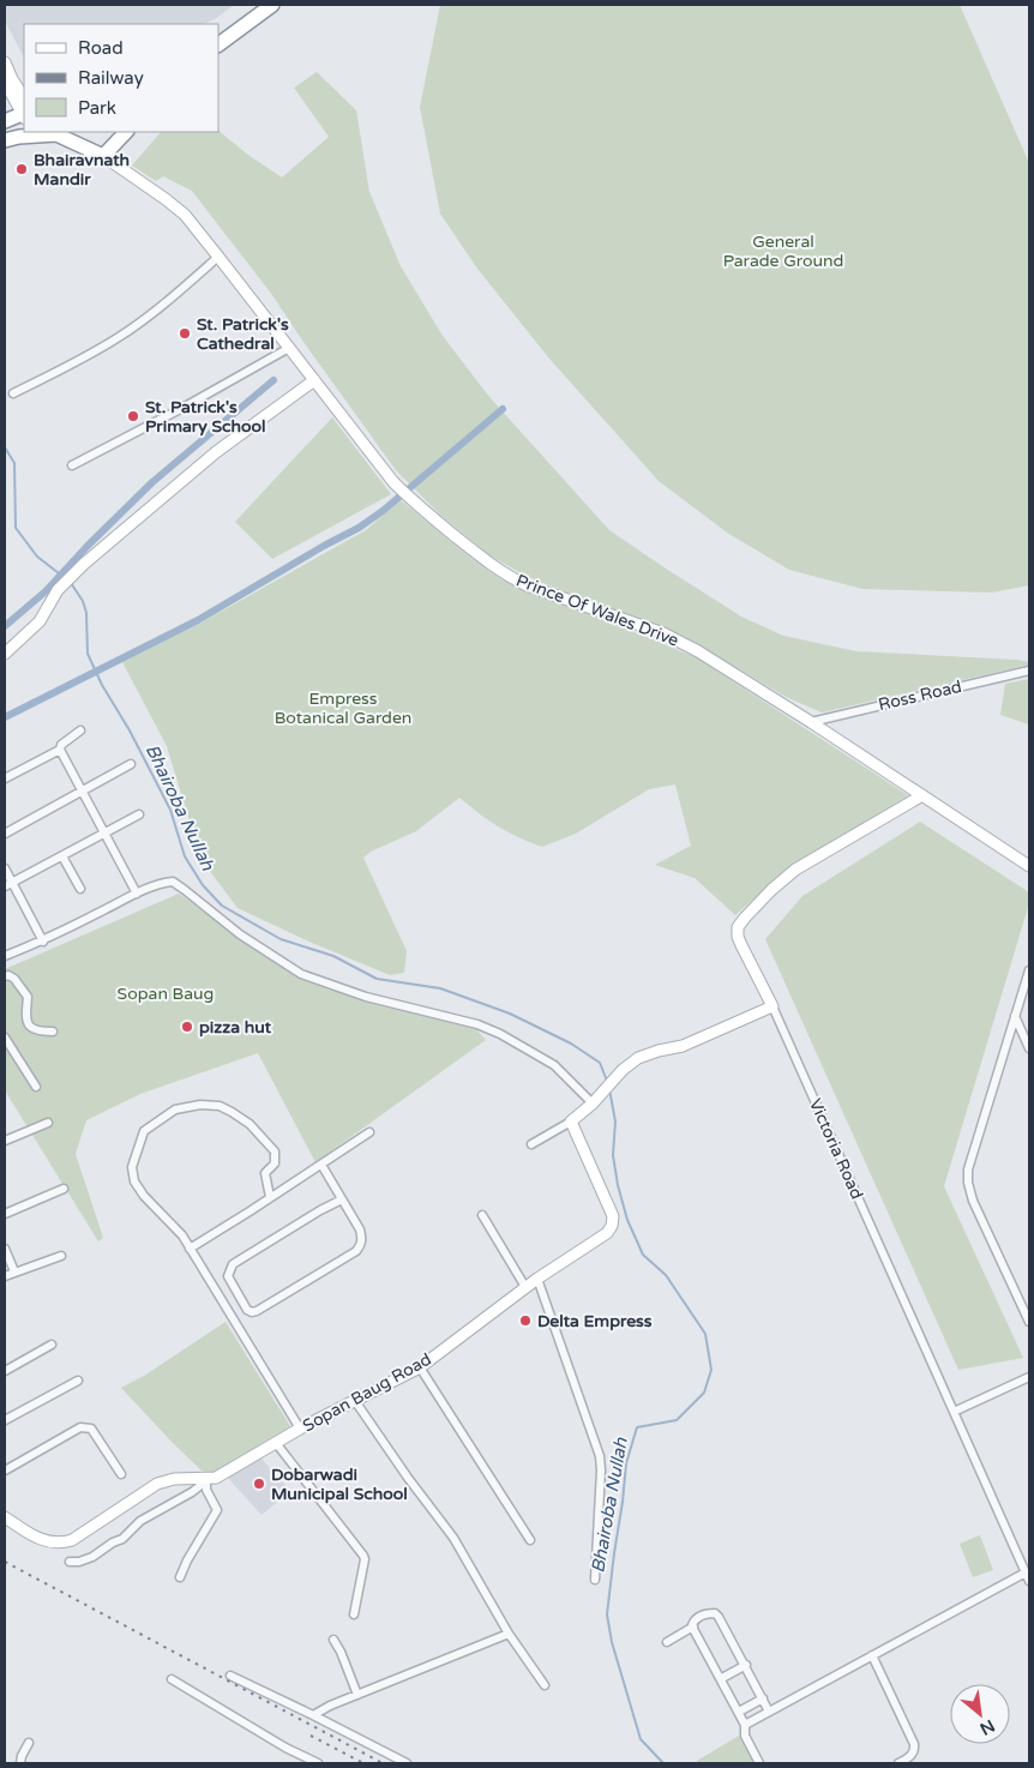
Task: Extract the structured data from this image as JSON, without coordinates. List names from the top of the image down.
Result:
{
  "streets": {
    "street": [
      "Prince Of Wales Drive",
      "Ross Road",
      "Victoria Road",
      "Sopan Baug Road"
    ]
  },
  "crossings": [
    ["Prince Of Wales Drive", "Ross Road"],
    ["Prince Of Wales Drive", "Victoria Road"]
  ],
  "water": ["Bhairoba Nullah"],
  "parks": ["General Parade Ground", "Empress Botanical Garden", "Sopan Baug"],
  "places": [
    "Bhairavnath Mandir",
    "St. Patrick's Cathedral",
    "St. Patrick's Primary School",
    "pizza hut",
    "Delta Empress",
    "Dobarwadi Municipal School"
  ],
  "legend": ["Road", "Railway", "Park"],
  "north": "bottom right"
}
